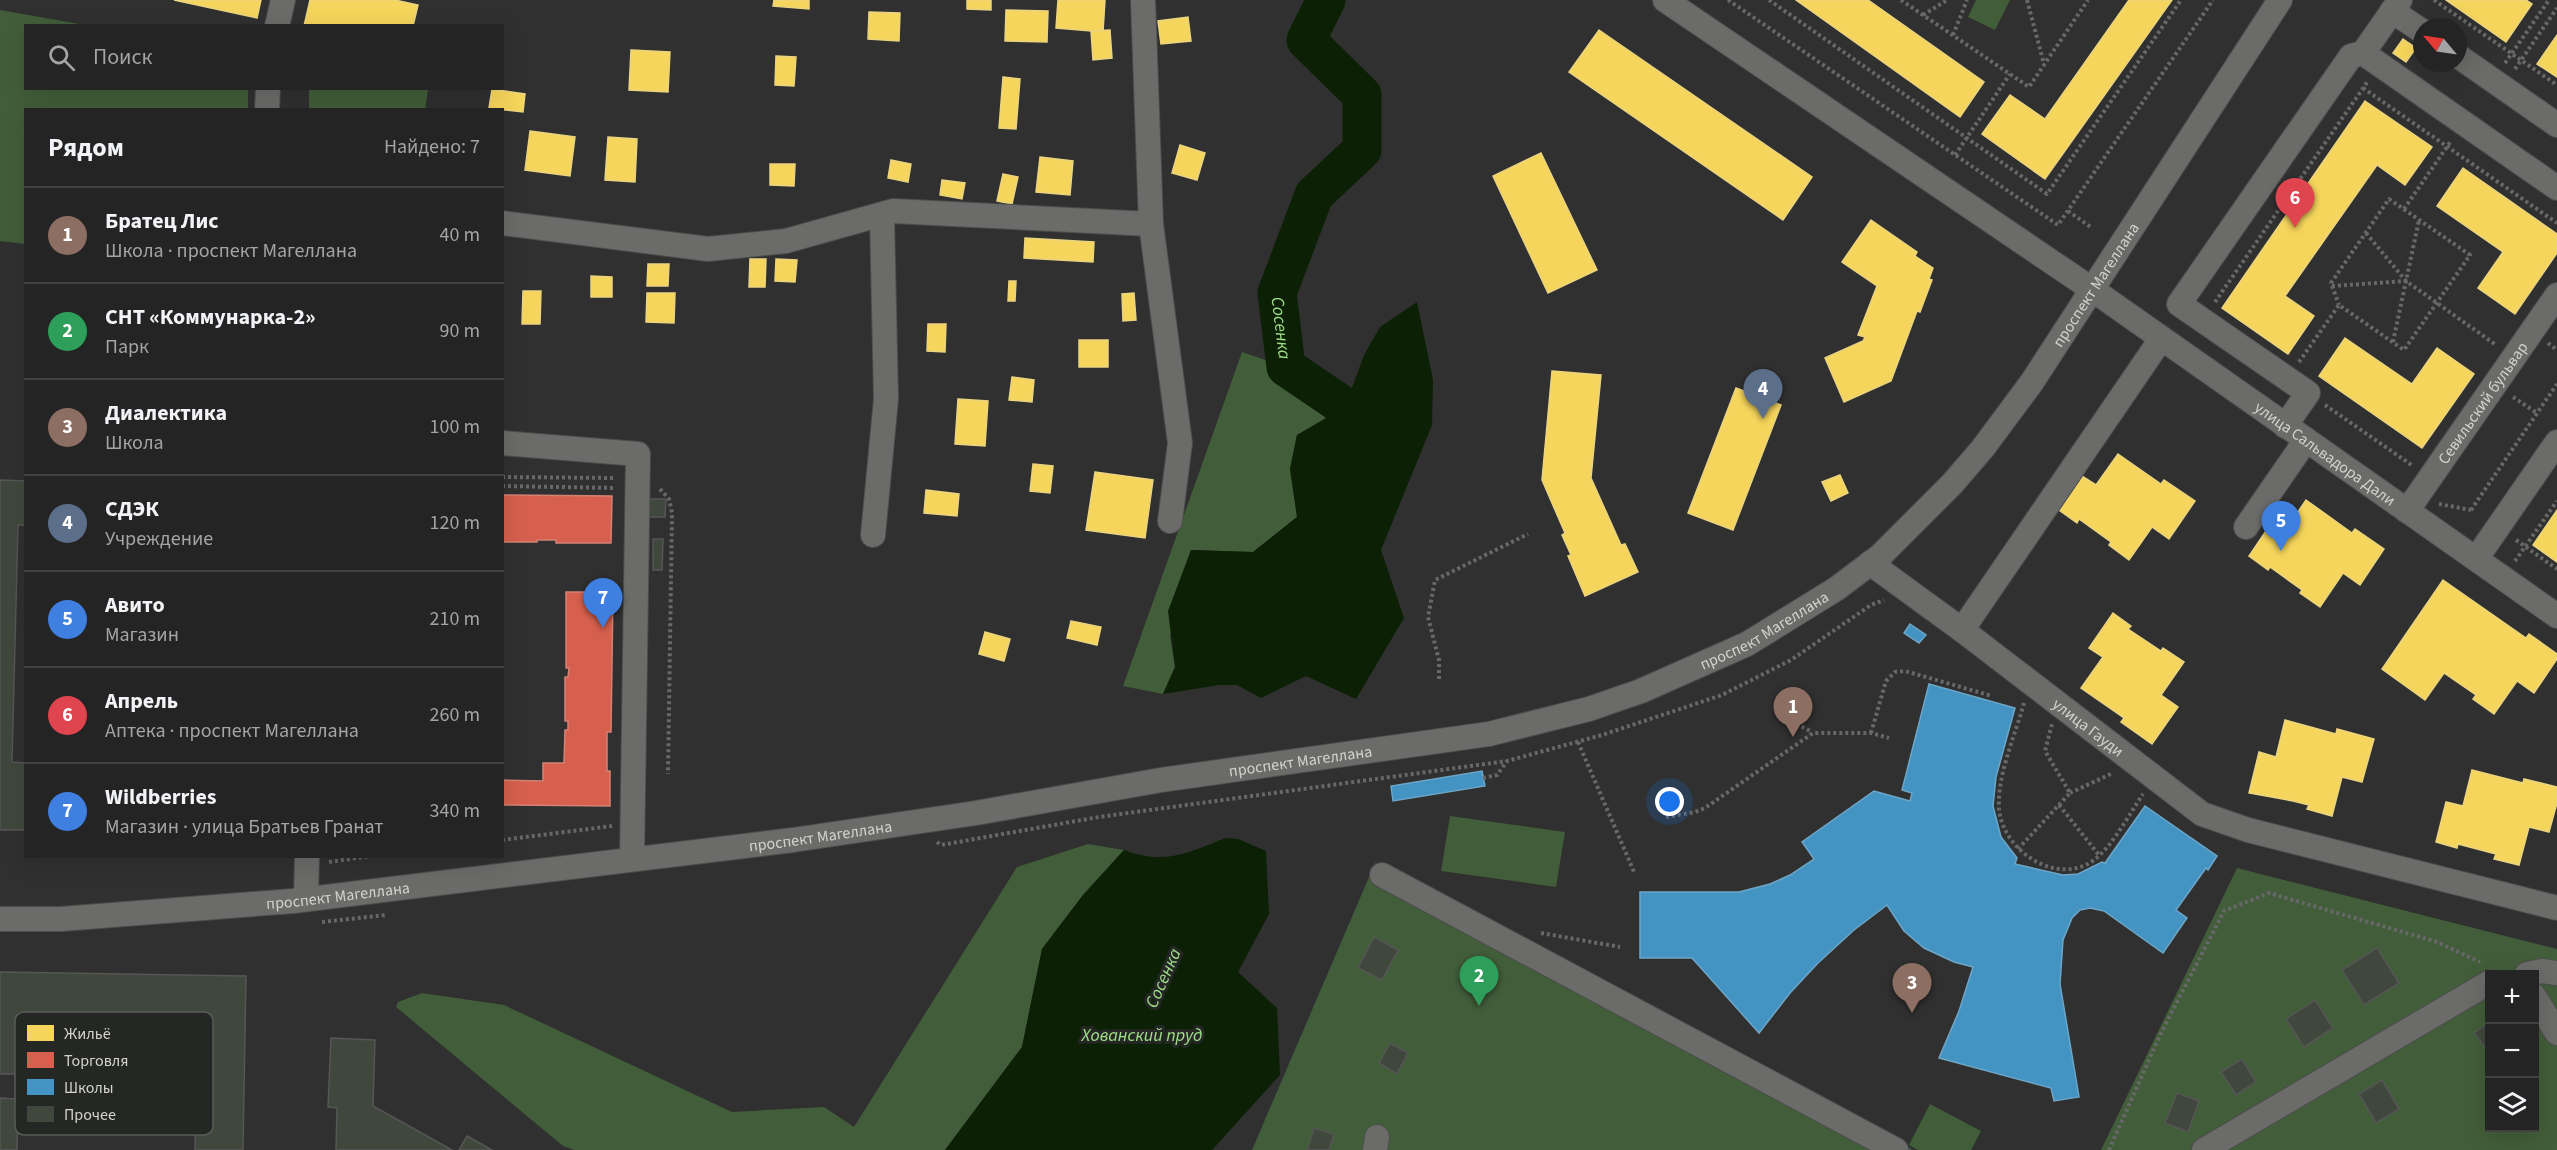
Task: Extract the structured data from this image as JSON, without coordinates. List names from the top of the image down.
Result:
{
  "streets": {
    "street": [
      "проспект Магеллана",
      "Севильский бульвар",
      "улица Сальвадора Дали",
      "улица Гауди"
    ]
  },
  "crossings": [
    ["проспект Магеллана", "улица Сальвадора Дали"],
    ["проспект Магеллана", "улица Гауди"],
    ["Севильский бульвар", "улица Сальвадора Дали"]
  ],
  "water": ["Сосенка", "Хованский пруд"],
  "legend": [
    "Жильё",
    "Торговля",
    "Школы",
    "Прочее"
  ],
  "north": "top left",
  "page": {
    "search": "Поиск",
    "heading": ["Рядом", "Найдено: 7"],
    "pins": [
      "6",
      "4",
      "5",
      "7",
      "1",
      "2",
      "3"
    ],
    "list": [
      {
        "mark": "1",
        "name": "Братец Лис",
        "note": "Школа · проспект Магеллана",
        "value": "40 m"
      },
      {
        "mark": "2",
        "name": "СНТ «Коммунарка-2»",
        "note": "Парк",
        "value": "90 m"
      },
      {
        "mark": "3",
        "name": "Диалектика",
        "note": "Школа",
        "value": "100 m"
      },
      {
        "mark": "4",
        "name": "СДЭК",
        "note": "Учреждение",
        "value": "120 m"
      },
      {
        "mark": "5",
        "name": "Авито",
        "note": "Магазин",
        "value": "210 m"
      },
      {
        "mark": "6",
        "name": "Апрель",
        "note": "Аптека · проспект Магеллана",
        "value": "260 m"
      },
      {
        "mark": "7",
        "name": "Wildberries",
        "note": "Магазин · улица Братьев Гранат",
        "value": "340 m"
      }
    ],
    "map_buttons": ["+", "−"]
  }
}
